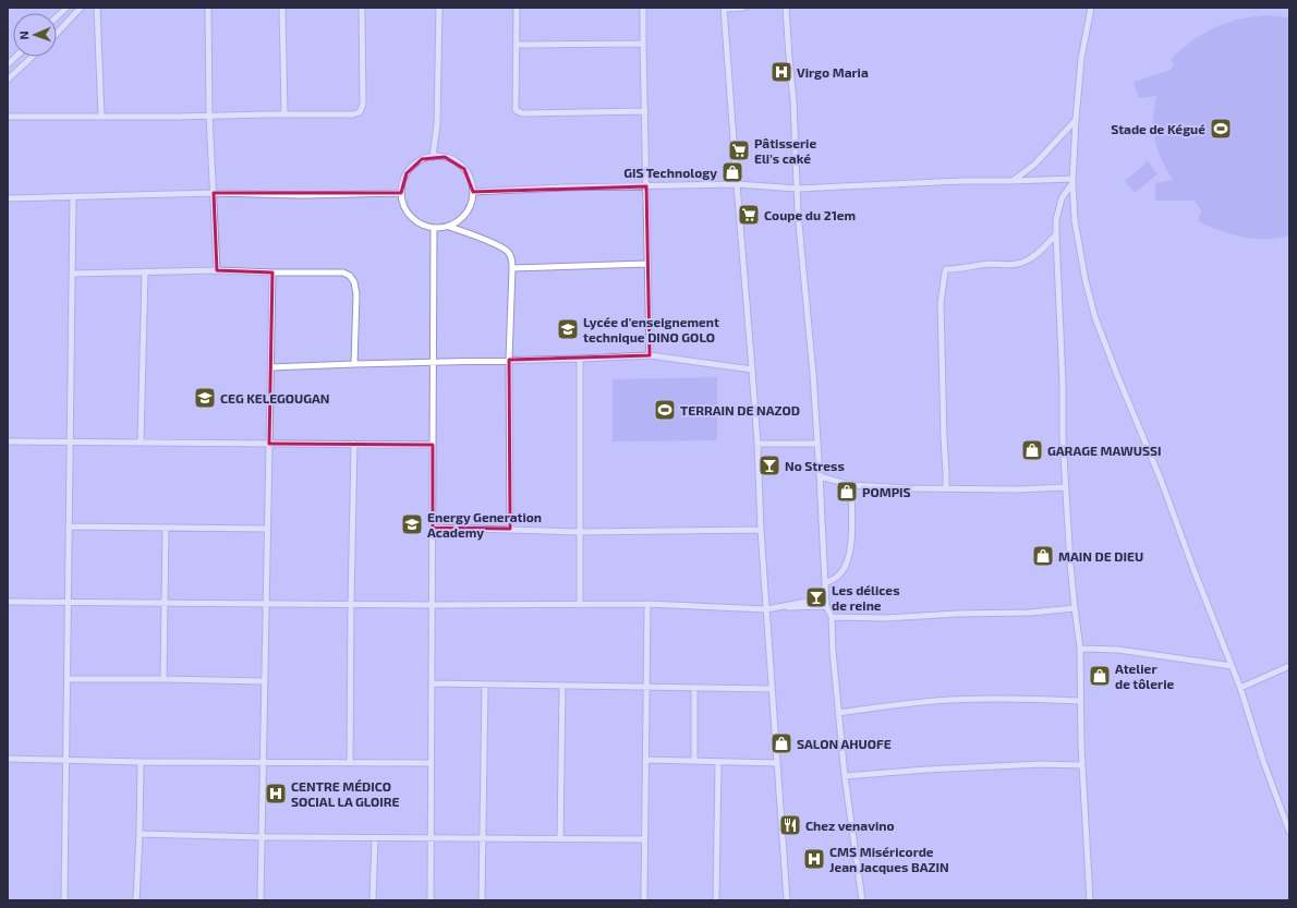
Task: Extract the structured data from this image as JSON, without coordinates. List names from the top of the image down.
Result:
{
  "places": {
    "hospital": ["Virgo Maria", "CENTRE MÉDICO SOCIAL LA GLOIRE", "CMS Miséricorde Jean Jacques BAZIN"],
    "sports": ["Stade de Kégué", "TERRAIN DE NAZOD"],
    "supermarket": ["Pâtisserie Eli's caké", "Coupe du 21em"],
    "shop": [
      "GIS Technology",
      "GARAGE MAWUSSI",
      "POMPIS",
      "MAIN DE DIEU",
      "Atelier de tôlerie",
      "SALON AHUOFE"
    ],
    "school or university": ["Lycée d'enseignement technique DINO GOLO", "CEG KELEGOUGAN", "Energy Generation Academy"],
    "bar": ["No Stress", "Les délices de reine"],
    "restaurant": ["Chez venavino"]
  },
  "north": "left"
}
